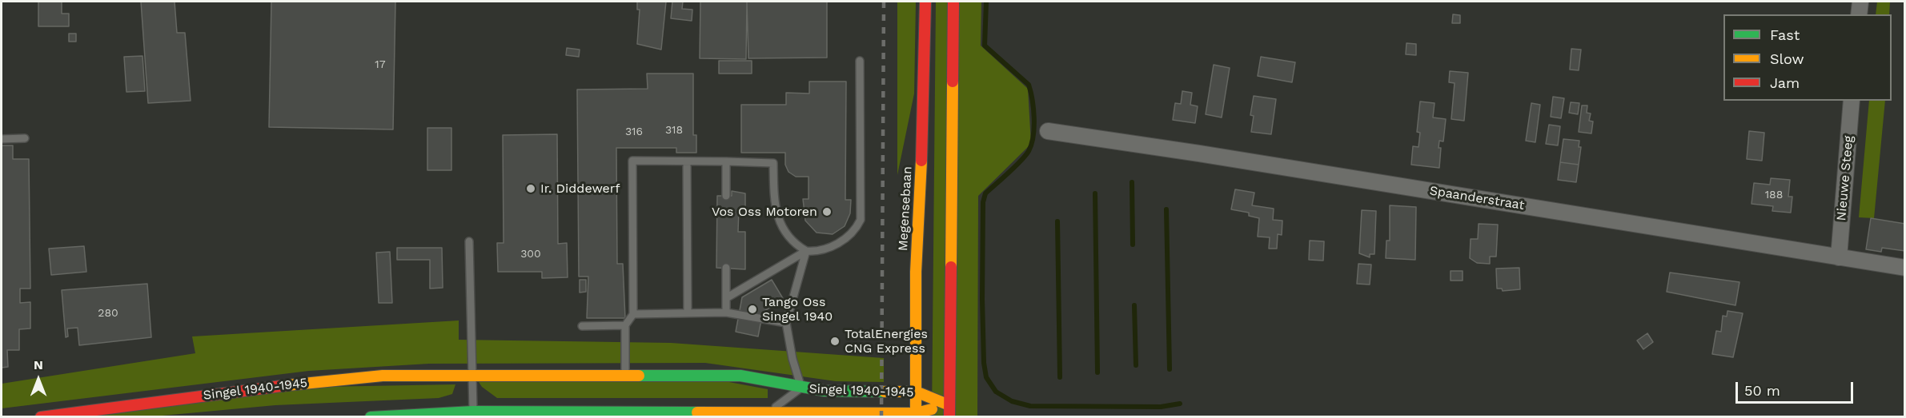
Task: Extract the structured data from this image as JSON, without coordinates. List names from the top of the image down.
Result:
{
  "streets": {
    "main road": ["Megensebaan", "Singel 1940-1945"],
    "street": ["Nieuwe Steeg", "Spaanderstraat"]
  },
  "crossings": [
    ["Nieuwe Steeg", "Spaanderstraat"],
    ["Megensebaan", "Singel 1940-1945"]
  ],
  "places": [
    "Ir. Diddewerf",
    "Vos Oss Motoren",
    "Tango Oss Singel 1940",
    "TotalEnergies CNG Express"
  ],
  "house_numbers": [
    "17",
    "318",
    "316",
    "188",
    "300",
    "280"
  ],
  "legend": ["Fast", "Slow", "Jam"],
  "scale_bar": "50 m",
  "north": "top"
}
